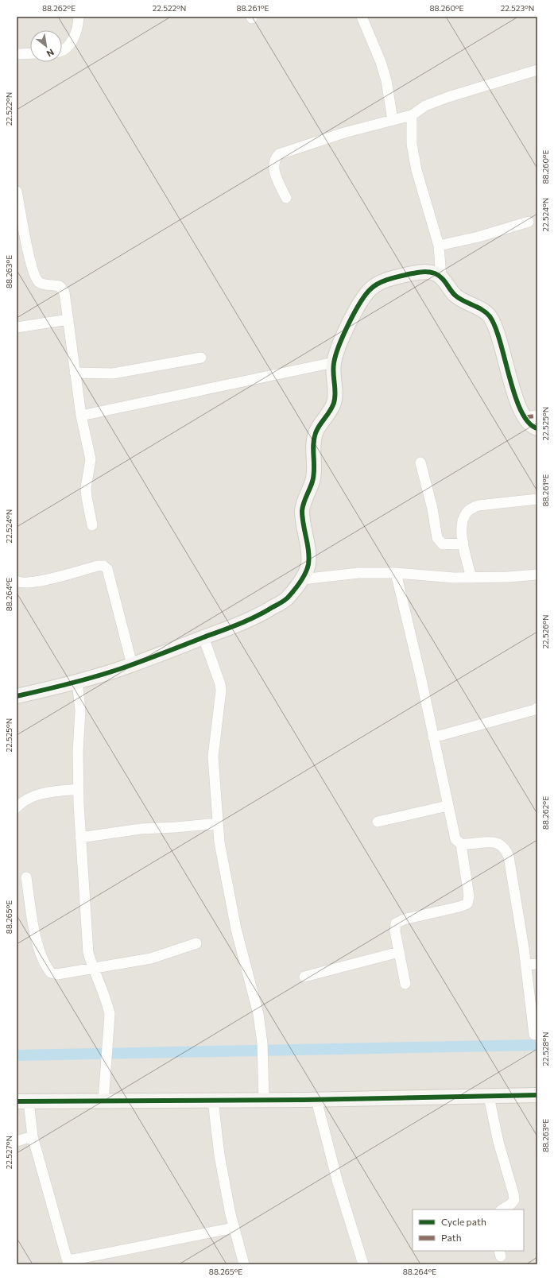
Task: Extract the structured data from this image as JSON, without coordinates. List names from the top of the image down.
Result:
{
  "legend": ["Cycle path", "Path"],
  "north": "bottom right",
  "coordinates": [
    "88.262°E",
    "22.522°N",
    "88.261°E",
    "88.260°E",
    "22.523°N",
    "22.524°N",
    "88.263°E",
    "22.525°N",
    "88.264°E",
    "22.526°N",
    "88.265°E",
    "22.528°N",
    "22.527°N"
  ]
}
